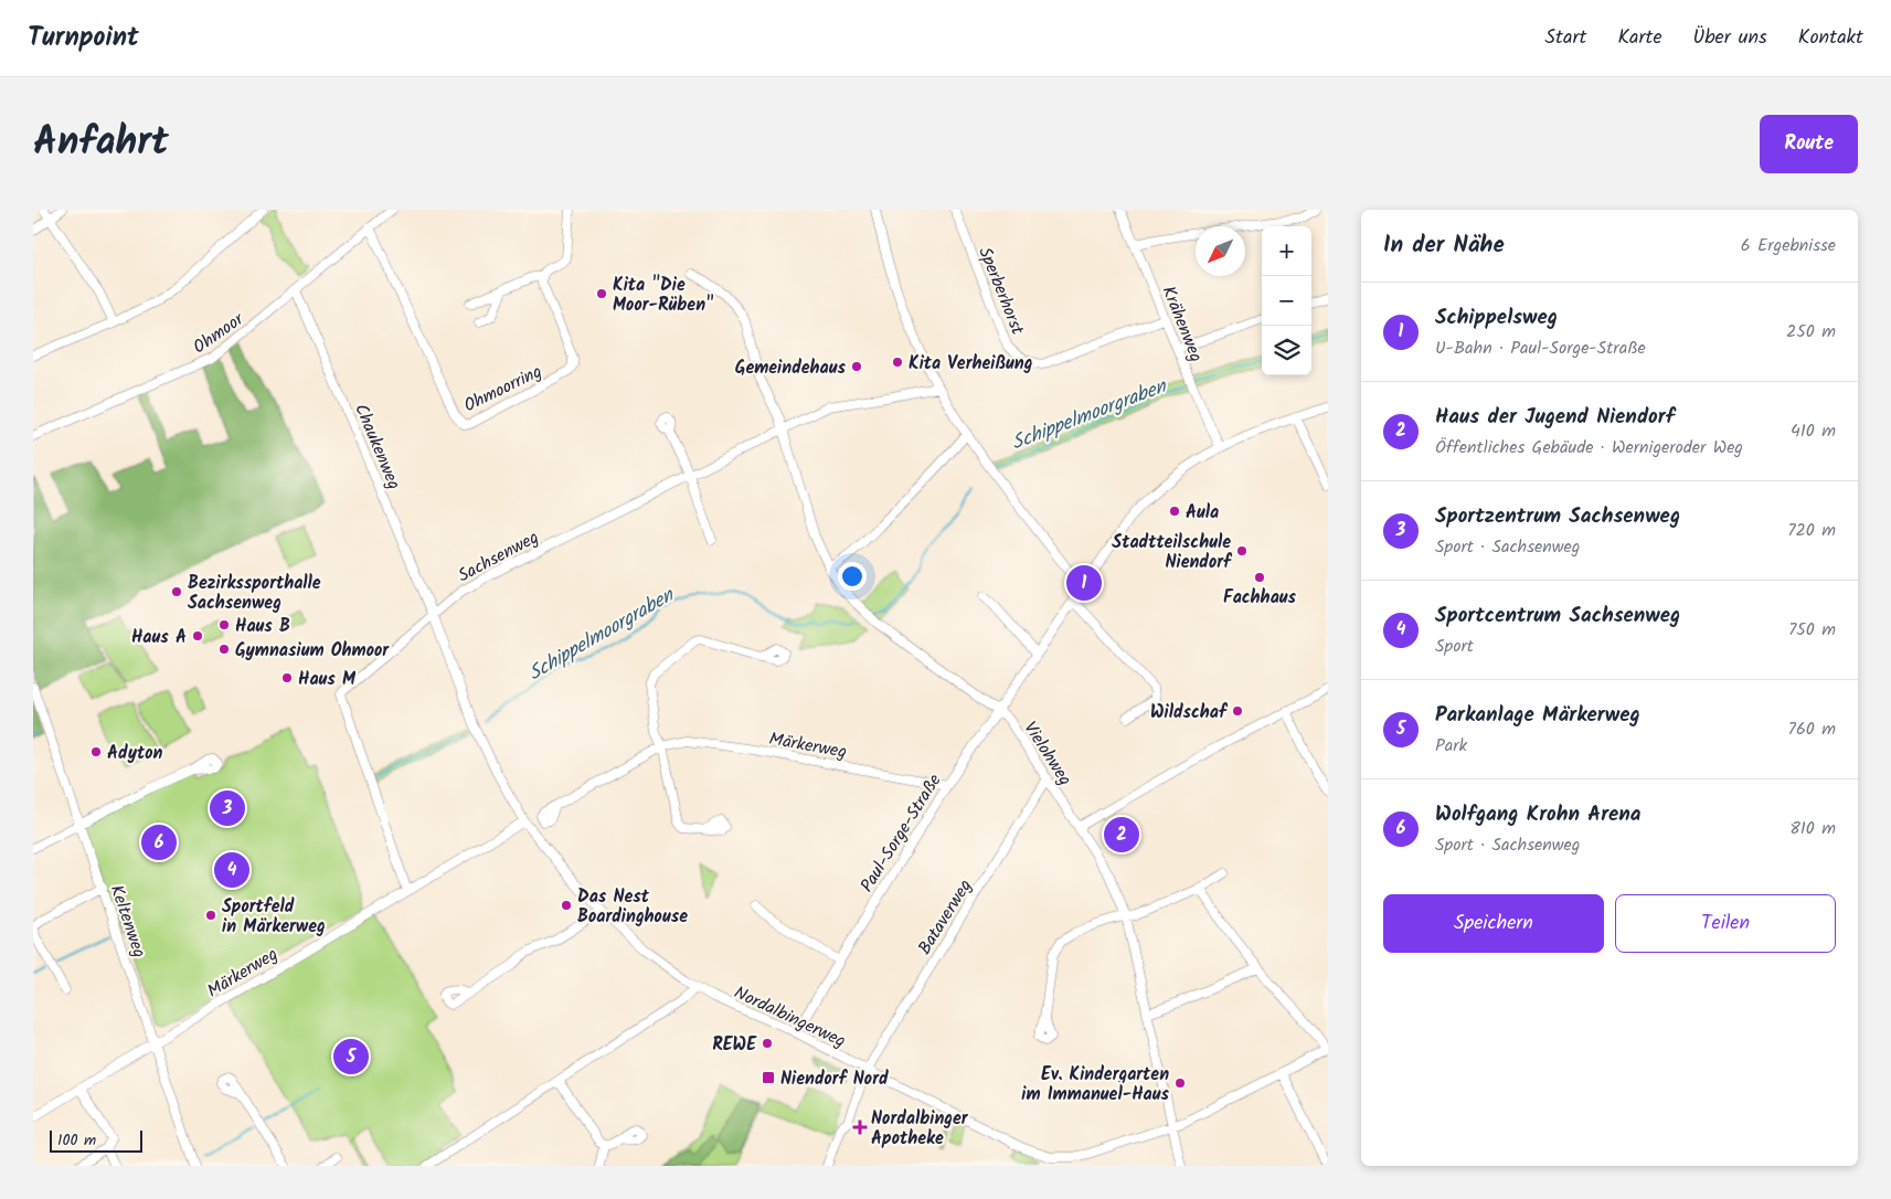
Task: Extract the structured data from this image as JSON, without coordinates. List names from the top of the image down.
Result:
{
  "streets": {
    "street": [
      "Sperberhorst",
      "Krähenweg",
      "Ohmoor",
      "Ohmoorring",
      "Chaukenweg",
      "Sachsenweg",
      "Märkerweg",
      "Vielohweg",
      "Paul-Sorge-Straße",
      "Bataverweg",
      "Keltenweg",
      "Nordalbingerweg"
    ]
  },
  "crossings": [
    ["Sperberhorst", "Krähenweg"],
    ["Krähenweg", "Paul-Sorge-Straße"],
    ["Ohmoor", "Ohmoorring"],
    ["Ohmoor", "Chaukenweg"],
    ["Chaukenweg", "Sachsenweg"],
    ["Chaukenweg", "Märkerweg"],
    ["Chaukenweg", "Nordalbingerweg"],
    ["Sachsenweg", "Märkerweg"],
    ["Sachsenweg", "Vielohweg"],
    ["Märkerweg", "Paul-Sorge-Straße"],
    ["Märkerweg", "Keltenweg"],
    ["Märkerweg", "Nordalbingerweg"],
    ["Vielohweg", "Paul-Sorge-Straße"],
    ["Vielohweg", "Bataverweg"],
    ["Vielohweg", "Nordalbingerweg"],
    ["Paul-Sorge-Straße", "Nordalbingerweg"],
    ["Bataverweg", "Nordalbingerweg"]
  ],
  "water": ["Schippelmoorgraben"],
  "places": {
    "other": [
      "Kita \"Die Moor-Rüben\"",
      "Kita Verheißung",
      "Gemeindehaus",
      "Aula",
      "Stadtteilschule Niendorf",
      "Fachhaus",
      "Bezirkssporthalle Sachsenweg",
      "Haus B",
      "Haus A",
      "Gymnasium Ohmoor",
      "Haus M",
      "Wildschaf",
      "Adyton",
      "Das Nest Boardinghouse",
      "Sportfeld in Märkerweg",
      "REWE",
      "Ev. Kindergarten im Immanuel-Haus"
    ],
    "transit": ["Niendorf Nord"],
    "health": ["Nordalbinger Apotheke"]
  },
  "scale_bar": "100 m",
  "north": "bottom left",
  "page": {
    "header": "Turnpoint",
    "nav": [
      "Start",
      "Karte",
      "Über uns",
      "Kontakt"
    ],
    "title": "Anfahrt",
    "buttons": [
      "Route",
      ["Speichern", "Teilen"]
    ],
    "heading": ["In der Nähe", "6 Ergebnisse"],
    "map_buttons": ["+", "−"],
    "list": [
      {
        "mark": "1",
        "name": "Schippelsweg",
        "note": "U-Bahn · Paul-Sorge-Straße",
        "value": "250 m"
      },
      {
        "mark": "2",
        "name": "Haus der Jugend Niendorf",
        "note": "Öffentliches Gebäude · Wernigeroder Weg",
        "value": "410 m"
      },
      {
        "mark": "3",
        "name": "Sportzentrum Sachsenweg",
        "note": "Sport · Sachsenweg",
        "value": "720 m"
      },
      {
        "mark": "4",
        "name": "Sportcentrum Sachsenweg",
        "note": "Sport",
        "value": "750 m"
      },
      {
        "mark": "5",
        "name": "Parkanlage Märkerweg",
        "note": "Park",
        "value": "760 m"
      },
      {
        "mark": "6",
        "name": "Wolfgang Krohn Arena",
        "note": "Sport · Sachsenweg",
        "value": "810 m"
      }
    ],
    "pins": [
      "1",
      "3",
      "2",
      "6",
      "4",
      "5"
    ],
    "scale": "100 m"
  }
}
